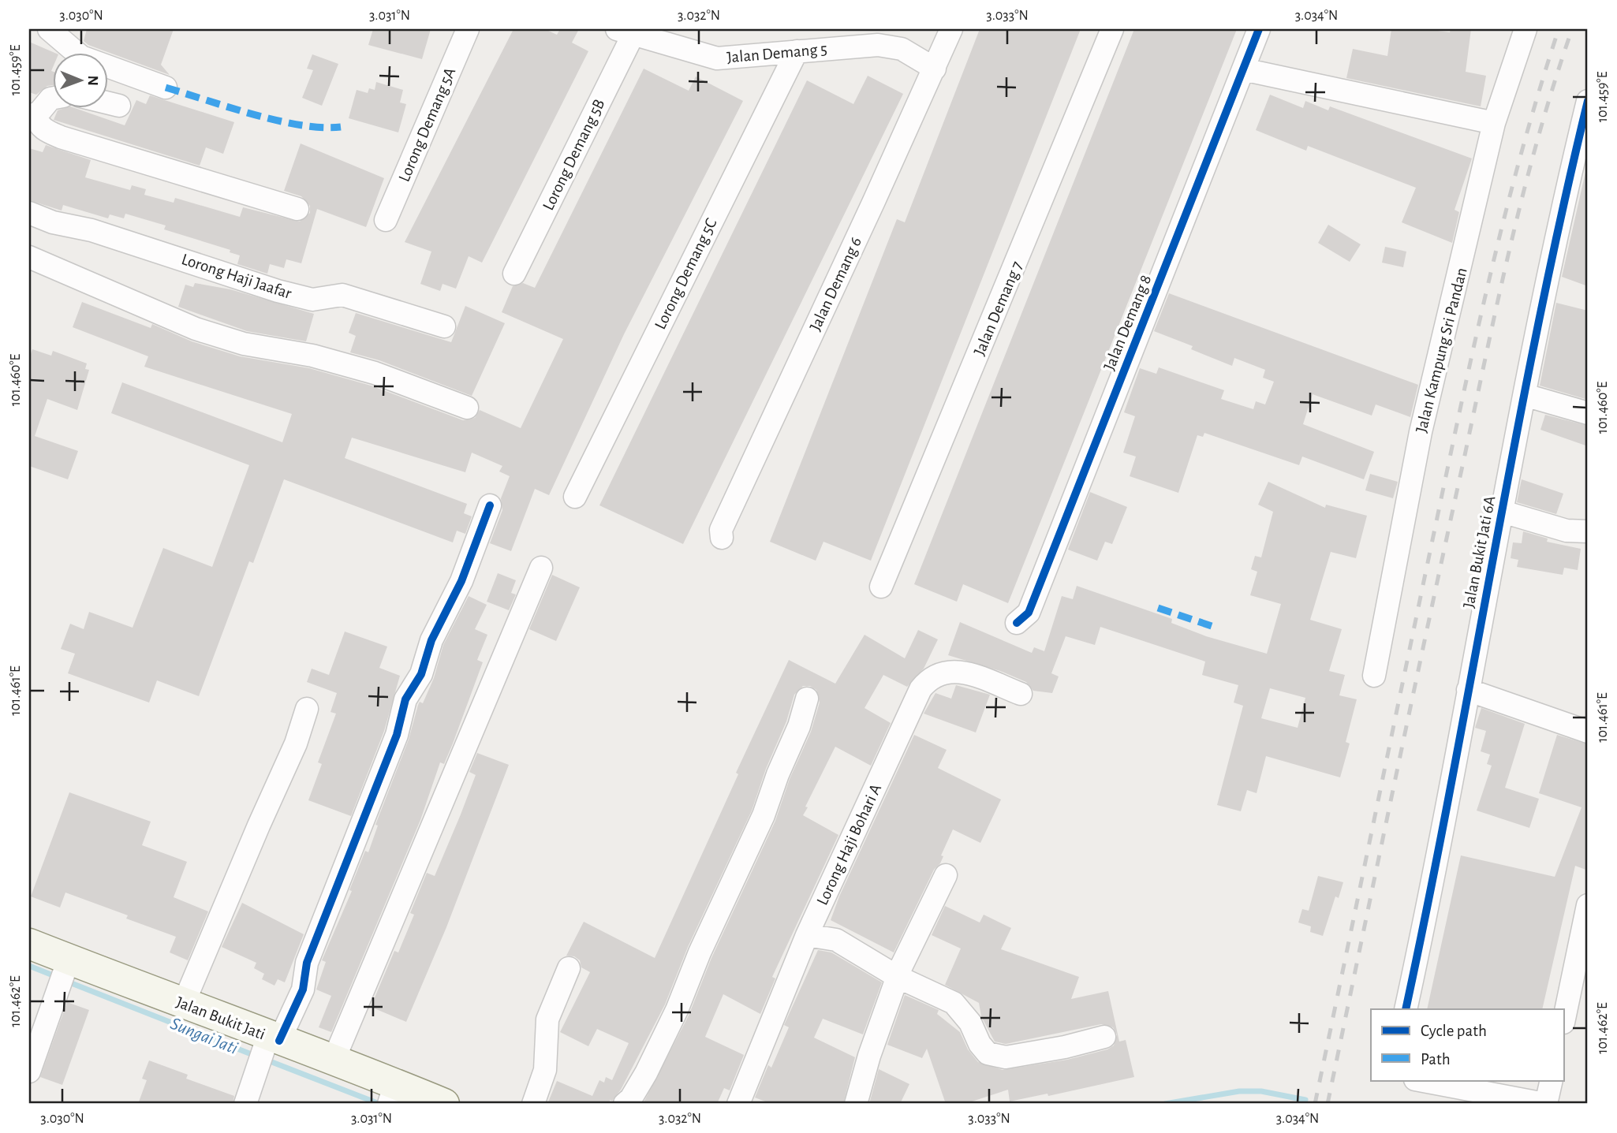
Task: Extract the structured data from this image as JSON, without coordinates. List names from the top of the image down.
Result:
{
  "streets": {
    "street": [
      "Jalan Demang 5",
      "Lorong Demang 5A",
      "Lorong Demang 5B",
      "Lorong Demang 5C",
      "Lorong Haji Jaafar",
      "Jalan Demang 6",
      "Jalan Demang 7",
      "Jalan Demang 8",
      "Jalan Kampung Sri Pandan",
      "Jalan Bukit Jati 6A",
      "Lorong Haji Bohari A",
      "Jalan Bukit Jati"
    ]
  },
  "crossings": [
    ["Jalan Demang 5", "Lorong Demang 5B"],
    ["Jalan Demang 5", "Lorong Demang 5C"],
    ["Jalan Demang 5", "Jalan Demang 6"]
  ],
  "water": ["Sungai Jati"],
  "legend": ["Cycle path", "Path"],
  "north": "right",
  "coordinates": [
    "3.030°N",
    "3.031°N",
    "3.032°N",
    "3.033°N",
    "3.034°N",
    "101.459°E",
    "101.460°E",
    "101.461°E",
    "101.462°E"
  ]
}
